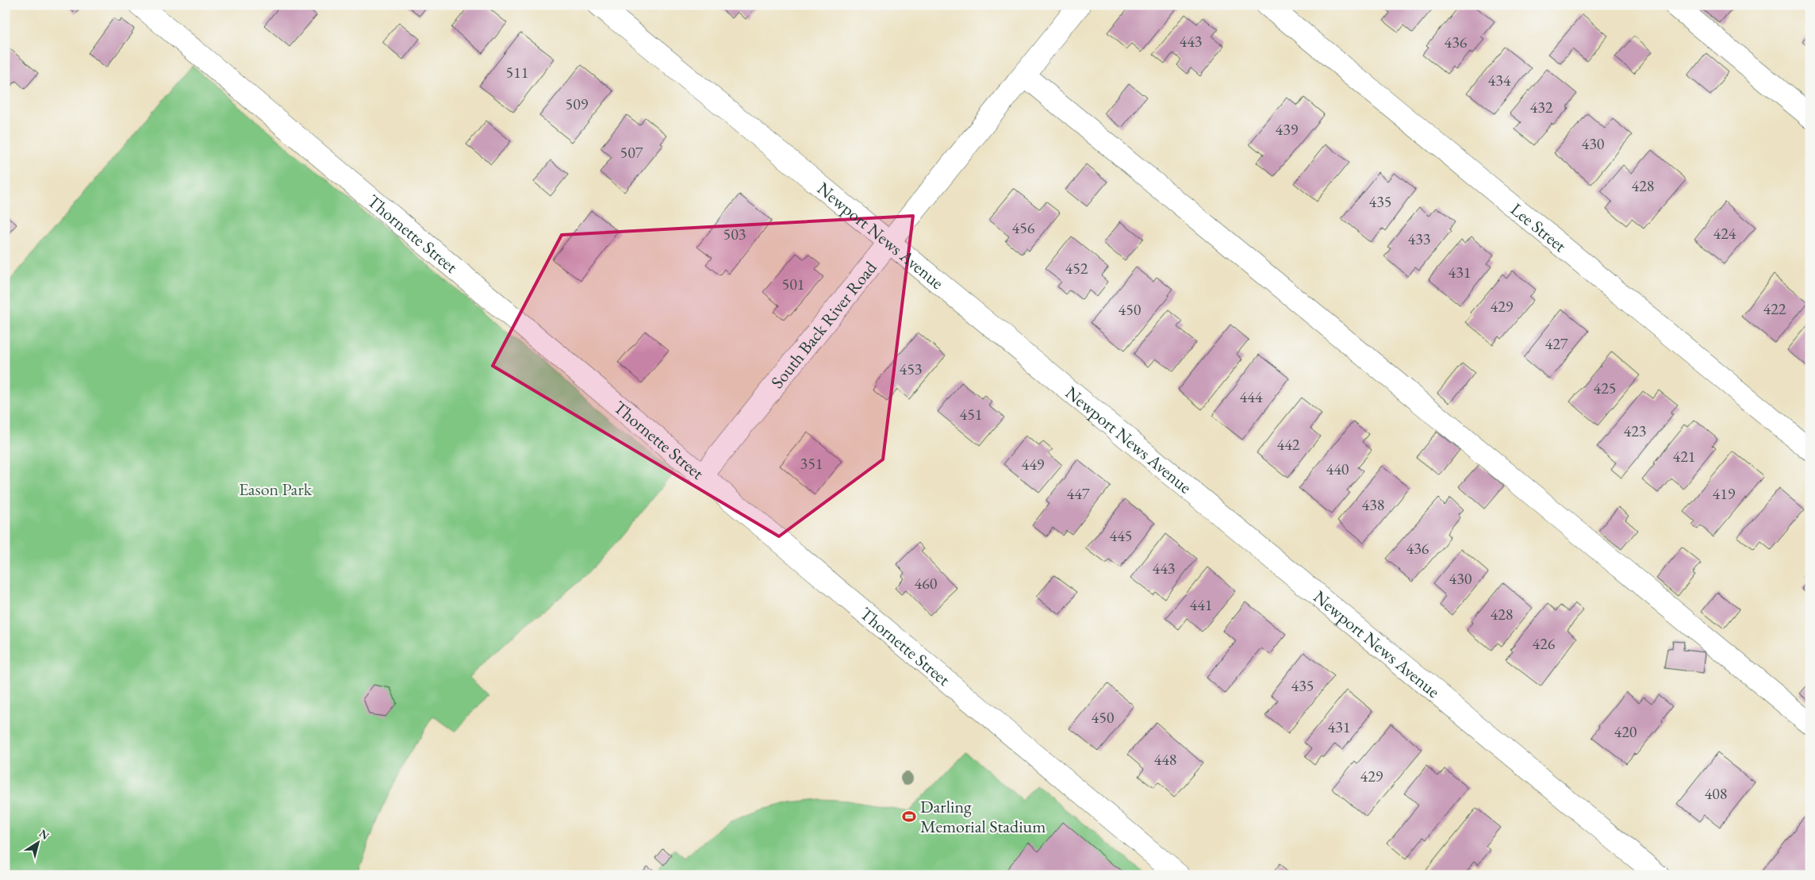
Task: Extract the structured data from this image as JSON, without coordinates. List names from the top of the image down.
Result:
{
  "streets": {
    "street": [
      "Lee Street",
      "Thornette Street",
      "Newport News Avenue",
      "South Back River Road"
    ]
  },
  "crossings": [
    ["Thornette Street", "South Back River Road"],
    ["Newport News Avenue", "South Back River Road"]
  ],
  "parks": ["Eason Park"],
  "places": {
    "sports": ["Darling Memorial Stadium"]
  },
  "house_numbers": [
    "443",
    "436",
    "511",
    "434",
    "509",
    "432",
    "439",
    "430",
    "507",
    "428",
    "435",
    "456",
    "424",
    "503",
    "433",
    "452",
    "431",
    "501",
    "429",
    "422",
    "450",
    "427",
    "453",
    "425",
    "444",
    "451",
    "423",
    "442",
    "421",
    "351",
    "449",
    "440",
    "447",
    "419",
    "438",
    "445",
    "436",
    "443",
    "430",
    "460",
    "441",
    "428",
    "426",
    "435",
    "450",
    "431",
    "420",
    "448",
    "429",
    "408"
  ],
  "north": "top right"
}
